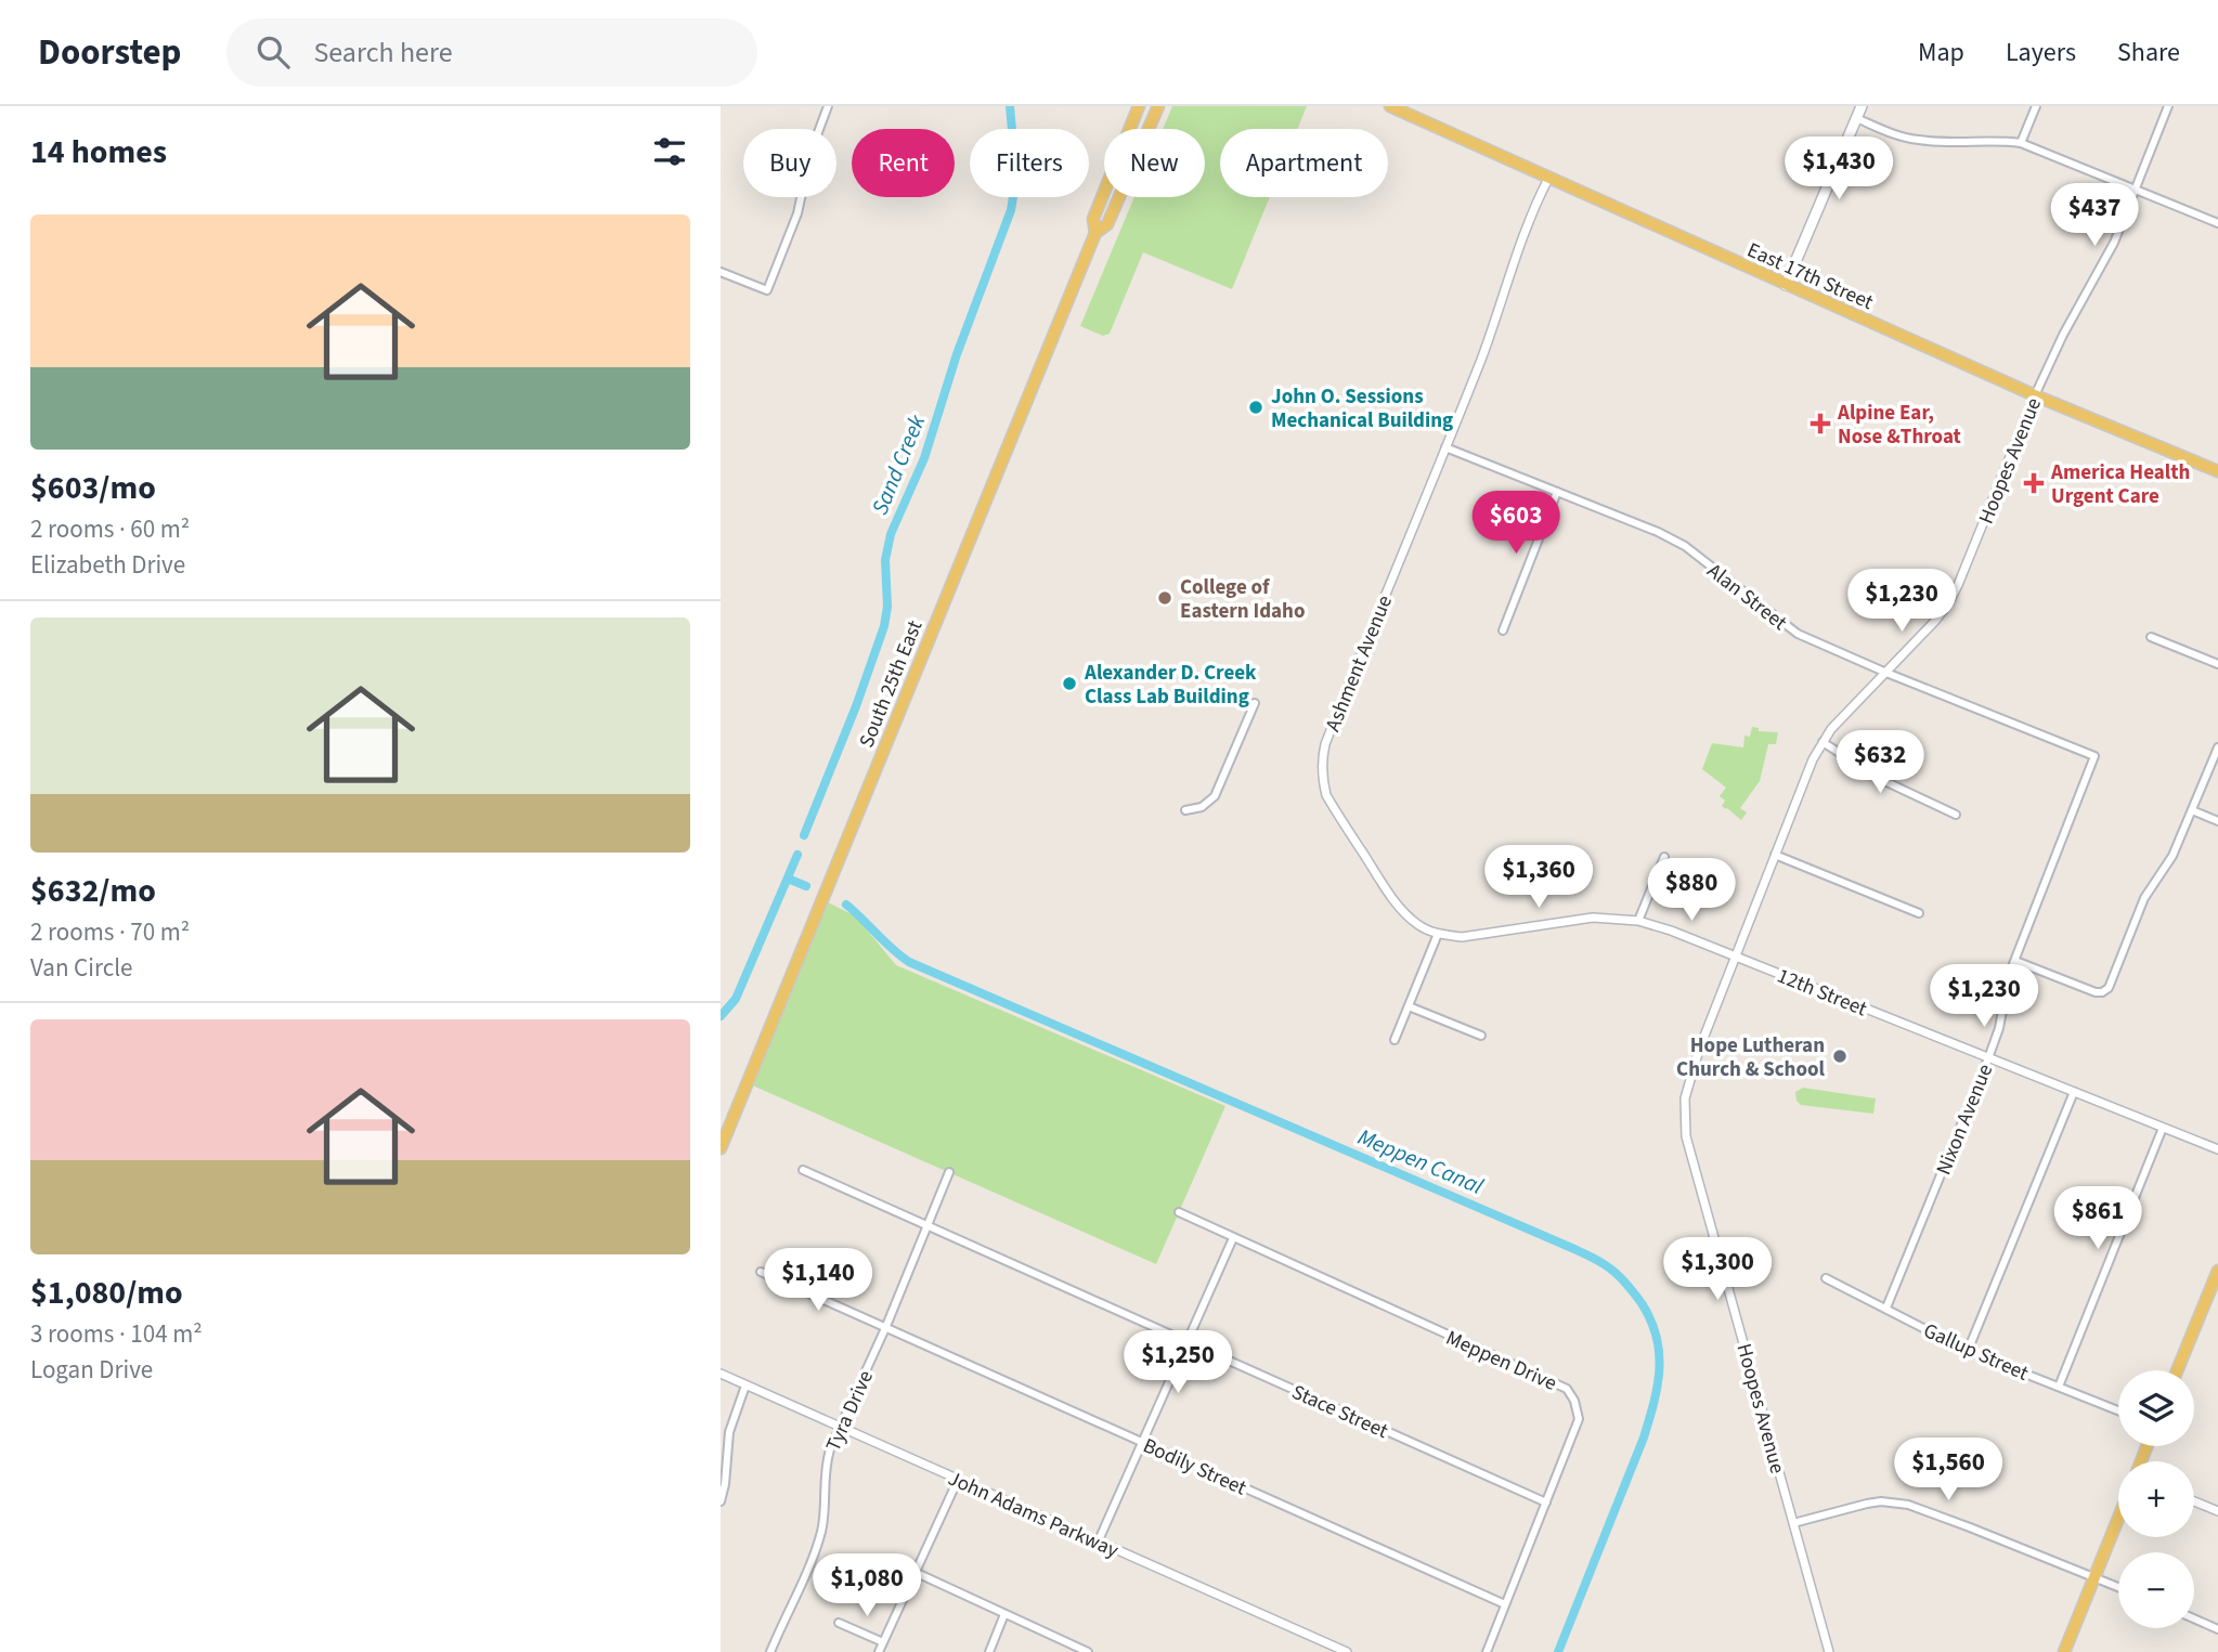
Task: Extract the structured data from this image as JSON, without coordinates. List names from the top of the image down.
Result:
{
  "streets": {
    "main road": ["East 17th Street", "South 25th East"],
    "street": [
      "Hoopes Avenue",
      "Alan Street",
      "Ashment Avenue",
      "12th Street",
      "Nixon Avenue",
      "Gallup Street",
      "Meppen Drive",
      "Tyra Drive",
      "Stace Street",
      "Bodily Street",
      "John Adams Parkway"
    ]
  },
  "crossings": [
    ["East 17th Street", "Hoopes Avenue"],
    ["East 17th Street", "Ashment Avenue"],
    ["Hoopes Avenue", "Alan Street"],
    ["Hoopes Avenue", "12th Street"],
    ["Alan Street", "Ashment Avenue"],
    ["Alan Street", "Nixon Avenue"],
    ["Ashment Avenue", "12th Street"],
    ["12th Street", "Nixon Avenue"],
    ["Nixon Avenue", "Gallup Street"],
    ["Meppen Drive", "Stace Street"],
    ["Meppen Drive", "Bodily Street"],
    ["Tyra Drive", "Stace Street"],
    ["Tyra Drive", "Bodily Street"],
    ["Tyra Drive", "John Adams Parkway"]
  ],
  "water": ["Sand Creek", "Meppen Canal"],
  "places": {
    "other": [
      "John O. Sessions Mechanical Building",
      "College of Eastern Idaho",
      "Alexander D. Creek Class Lab Building",
      "Hope Lutheran Church & School"
    ],
    "health": ["Alpine Ear, Nose &Throat", "America Health Urgent Care"]
  },
  "page": {
    "header": "Doorstep",
    "search": "Search here",
    "nav": ["Map", "Layers", "Share"],
    "heading": "14 homes",
    "chip": [
      "Buy",
      "Rent",
      "Filters",
      "New",
      "Apartment"
    ],
    "price": [
      "$1,430",
      "$437",
      "$603",
      "$1,230",
      "$632",
      "$1,360",
      "$880",
      "$1,230",
      "$861",
      "$1,300",
      "$1,140",
      "$1,250",
      "$1,560",
      "$1,080"
    ],
    "list": [
      {
        "name": "$603/mo",
        "note": "2 rooms · 60 m² · Elizabeth Drive"
      },
      {
        "name": "$632/mo",
        "note": "2 rooms · 70 m² · Van Circle"
      },
      {
        "name": "$1,080/mo",
        "note": "3 rooms · 104 m² · Logan Drive"
      }
    ],
    "map_buttons": ["+", "−"]
  }
}
